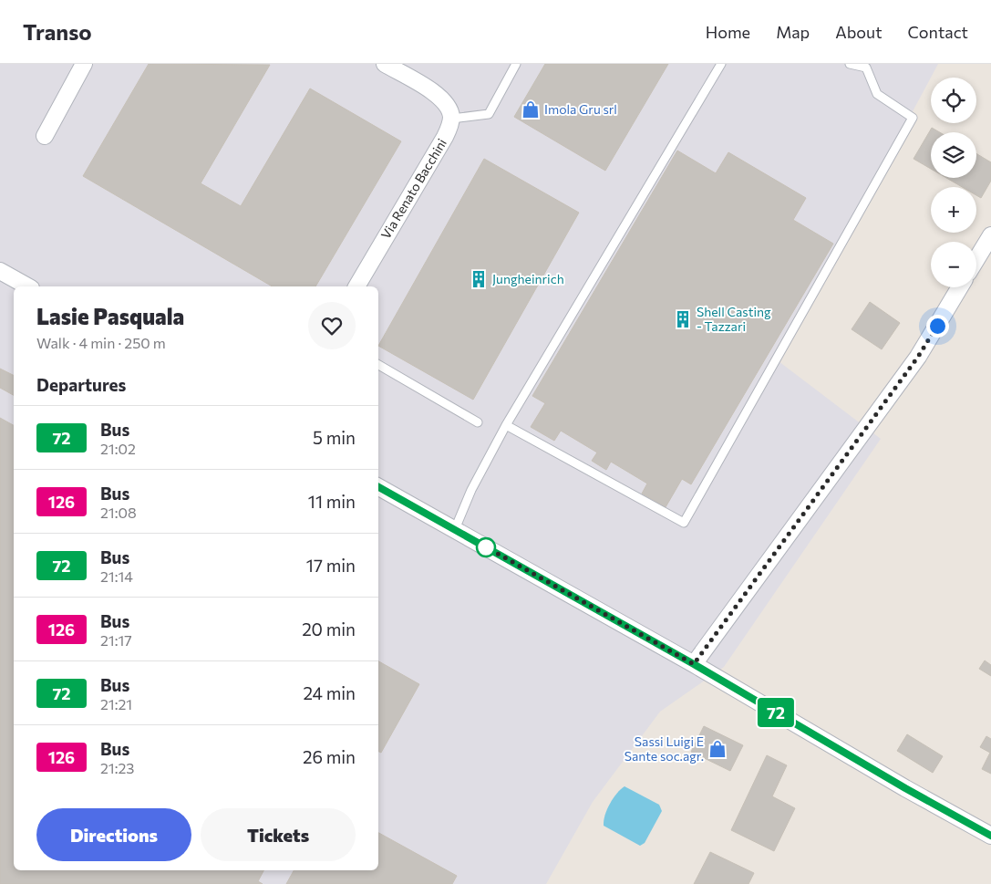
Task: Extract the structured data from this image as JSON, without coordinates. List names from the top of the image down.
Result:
{
  "streets": {
    "street": ["Via Renato Bacchini"]
  },
  "places": {
    "shop": ["Imola Gru srl", "Sassi Luigi E Sante soc.agr."],
    "building": ["Jungheinrich", "Shell Casting - Tazzari"]
  },
  "lines": ["bus line 72"],
  "page": {
    "header": "Transo",
    "nav": [
      "Home",
      "Map",
      "About",
      "Contact"
    ],
    "on_map": "72",
    "map_buttons": ["+", "−"],
    "heading": [
      ["Lasie Pasquala", "Walk · 4 min · 250 m"],
      "Departures"
    ],
    "list": [
      {
        "mark": "72",
        "name": "Bus",
        "note": "21:02",
        "value": "5 min"
      },
      {
        "mark": "126",
        "name": "Bus",
        "note": "21:08",
        "value": "11 min"
      },
      {
        "mark": "72",
        "name": "Bus",
        "note": "21:14",
        "value": "17 min"
      },
      {
        "mark": "126",
        "name": "Bus",
        "note": "21:17",
        "value": "20 min"
      },
      {
        "mark": "72",
        "name": "Bus",
        "note": "21:21",
        "value": "24 min"
      },
      {
        "mark": "126",
        "name": "Bus",
        "note": "21:23",
        "value": "26 min"
      }
    ],
    "buttons": ["Directions", "Tickets"]
  }
}
